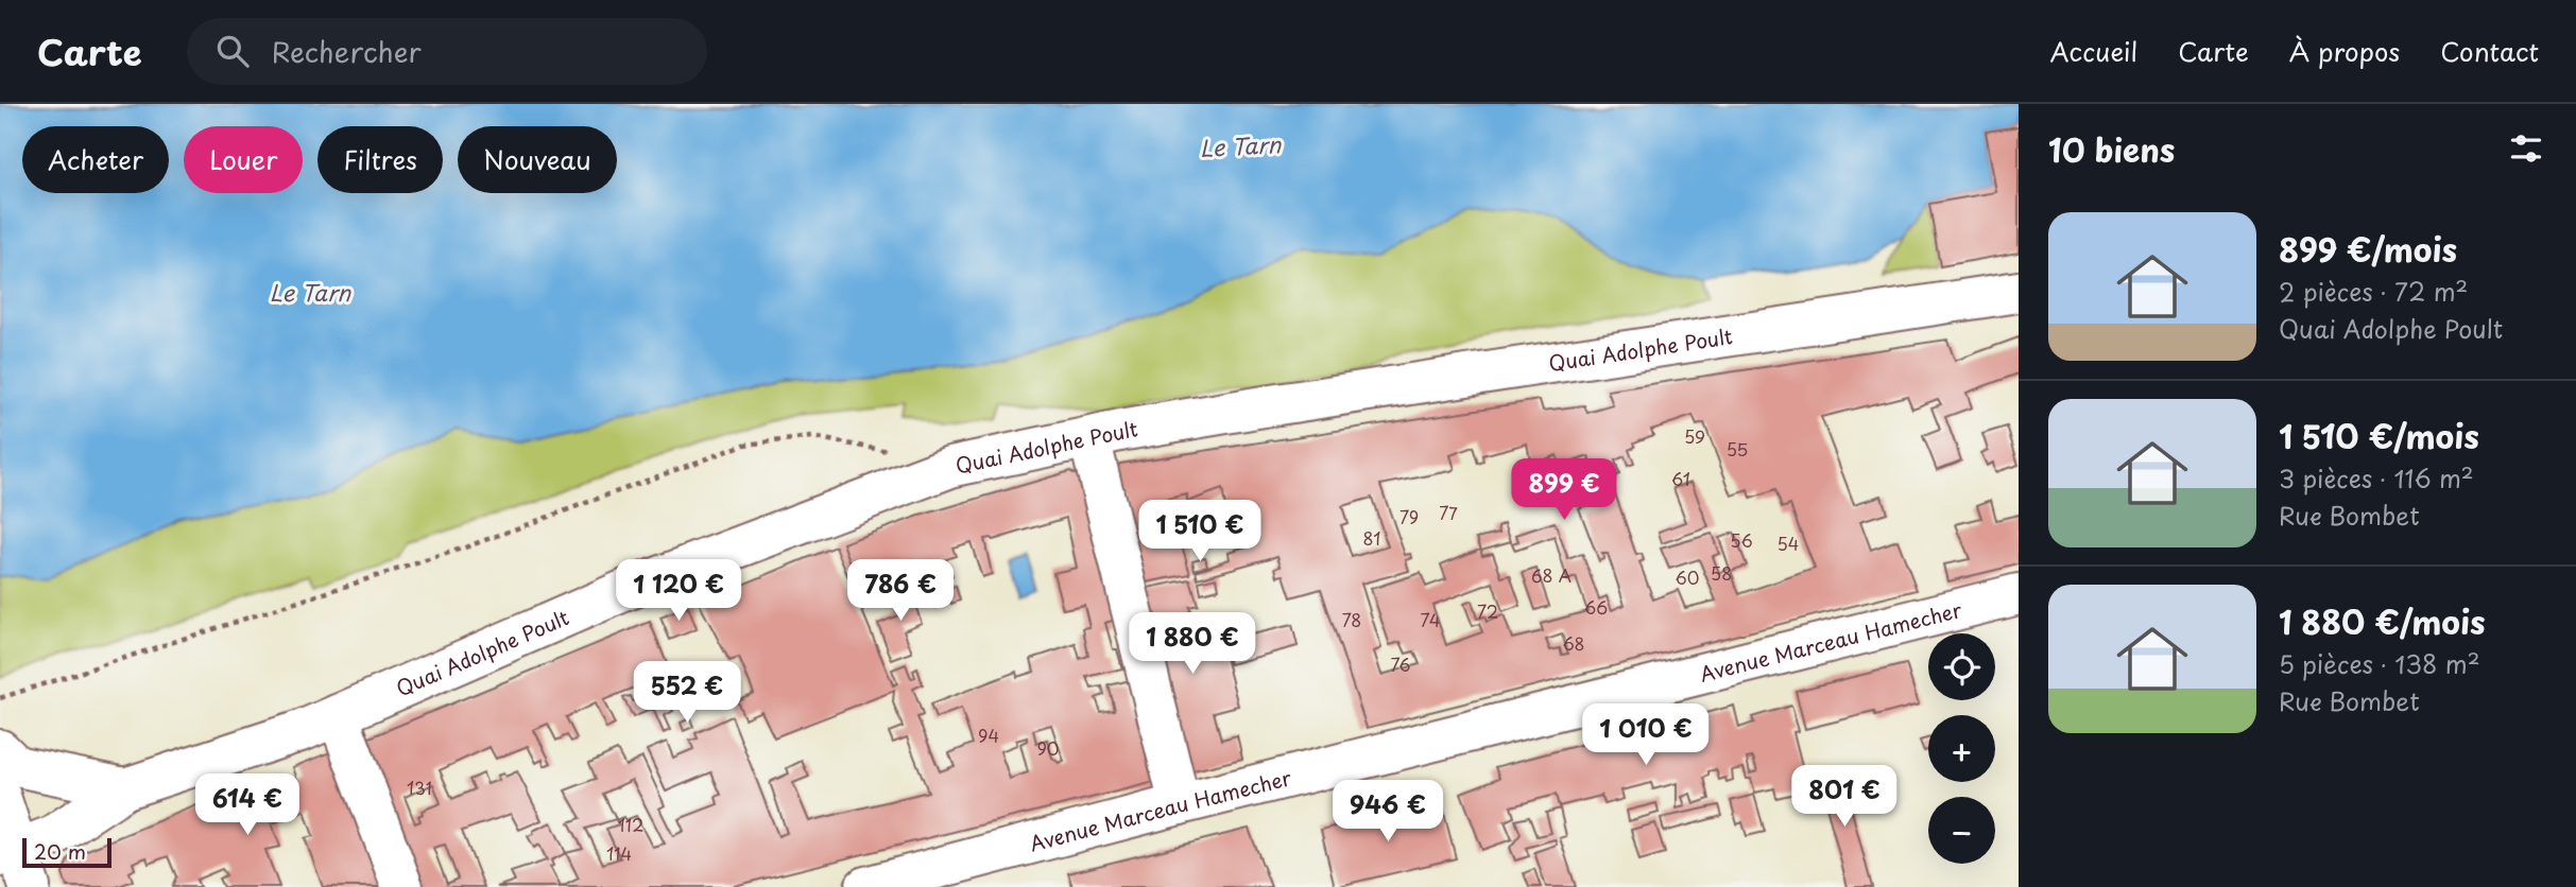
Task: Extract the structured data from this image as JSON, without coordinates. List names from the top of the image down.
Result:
{
  "streets": {
    "main road": ["Quai Adolphe Poult", "Avenue Marceau Hamecher"]
  },
  "water": ["Le Tarn"],
  "house_numbers": [
    "59",
    "55",
    "61",
    "77",
    "79",
    "81",
    "56",
    "54",
    "58",
    "68 A",
    "60",
    "66",
    "72",
    "78",
    "74",
    "68",
    "76",
    "94",
    "90",
    "131",
    "112",
    "114"
  ],
  "scale_bar": "20 m",
  "page": {
    "header": "Carte",
    "search": "Rechercher",
    "nav": [
      "Accueil",
      "Carte",
      "À propos",
      "Contact"
    ],
    "heading": "10 biens",
    "chip": [
      "Acheter",
      "Louer",
      "Filtres",
      "Nouveau"
    ],
    "list": [
      {
        "name": "899 €/mois",
        "note": "2 pièces · 72 m² · Quai Adolphe Poult"
      },
      {
        "name": "1 510 €/mois",
        "note": "3 pièces · 116 m² · Rue Bombet"
      },
      {
        "name": "1 880 €/mois",
        "note": "5 pièces · 138 m² · Rue Bombet"
      }
    ],
    "price": [
      "899 €",
      "1 510 €",
      "1 120 €",
      "786 €",
      "1 880 €",
      "552 €",
      "1 010 €",
      "801 €",
      "614 €",
      "946 €"
    ],
    "map_buttons": ["+", "−"],
    "scale": "20 m"
  }
}
